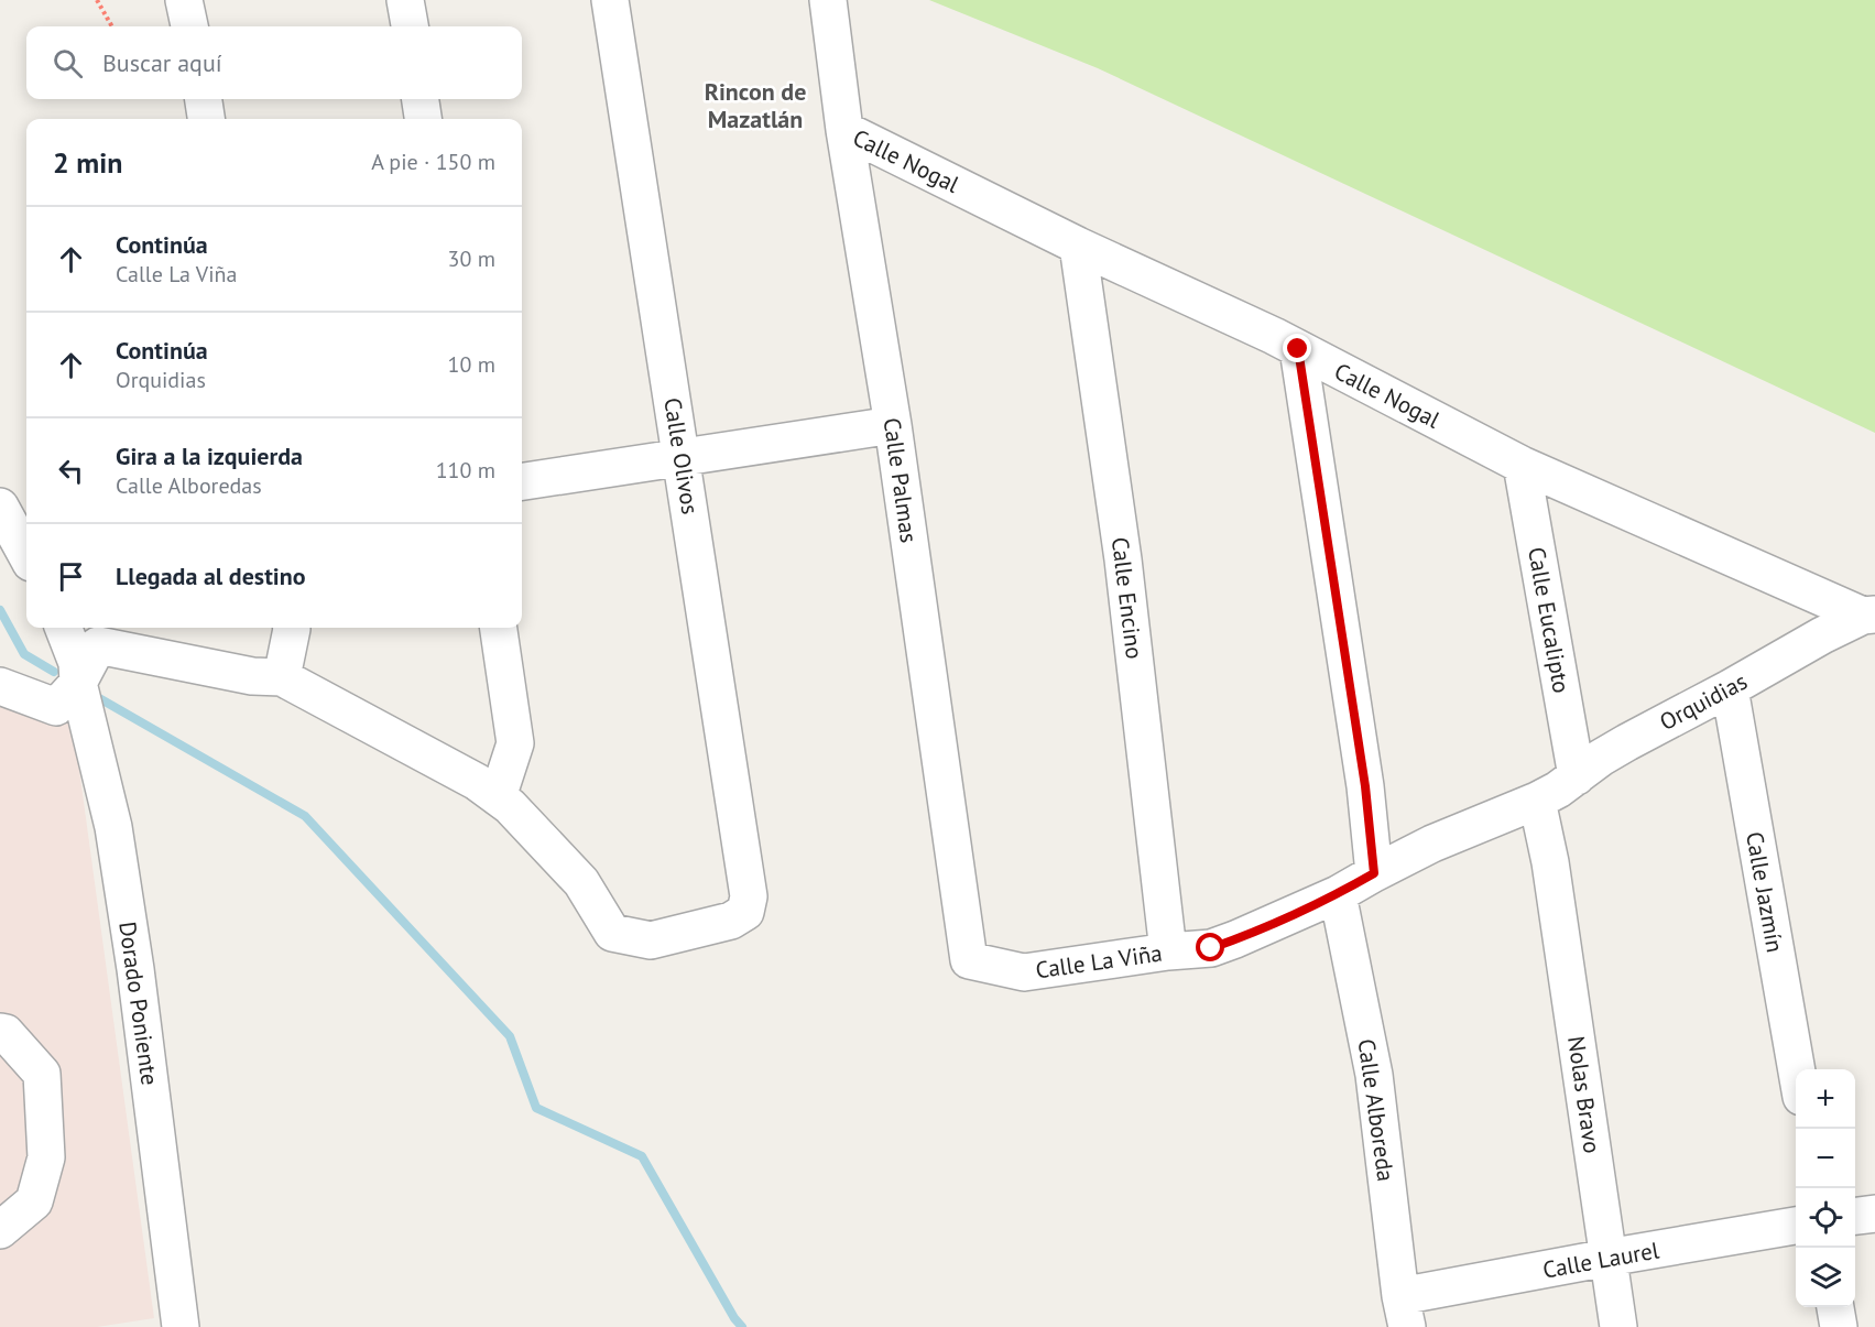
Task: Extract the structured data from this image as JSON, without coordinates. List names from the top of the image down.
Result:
{
  "streets": {
    "street": [
      "Calle Nogal",
      "Calle Olivos",
      "Calle Palmas",
      "Calle Encino",
      "Calle Eucalipto",
      "Orquidias",
      "Calle Jazmín",
      "Calle La Viña",
      "Dorado Poniente",
      "Nolas Bravo",
      "Calle Alboreda",
      "Calle Laurel"
    ]
  },
  "crossings": [
    ["Calle Nogal", "Calle Palmas"],
    ["Calle Nogal", "Calle Encino"],
    ["Calle Nogal", "Calle Eucalipto"],
    ["Calle Nogal", "Orquidias"],
    ["Calle Palmas", "Calle La Viña"],
    ["Calle Encino", "Calle La Viña"],
    ["Calle Eucalipto", "Orquidias"],
    ["Orquidias", "Calle Jazmín"],
    ["Orquidias", "Calle La Viña"],
    ["Orquidias", "Nolas Bravo"],
    ["Orquidias", "Calle Alboreda"],
    ["Calle La Viña", "Calle Alboreda"],
    ["Nolas Bravo", "Calle Laurel"],
    ["Calle Alboreda", "Calle Laurel"]
  ],
  "districts": ["Rincon de Mazatlán"],
  "page": {
    "search": "Buscar aquí",
    "heading": ["2 min", "A pie · 150 m"],
    "list": [
      ["Continúa", "Calle La Viña", "30 m"],
      ["Continúa", "Orquidias", "10 m"],
      ["Gira a la izquierda", "Calle Alboredas", "110 m"],
      "Llegada al destino"
    ],
    "map_buttons": ["+", "−"]
  }
}
